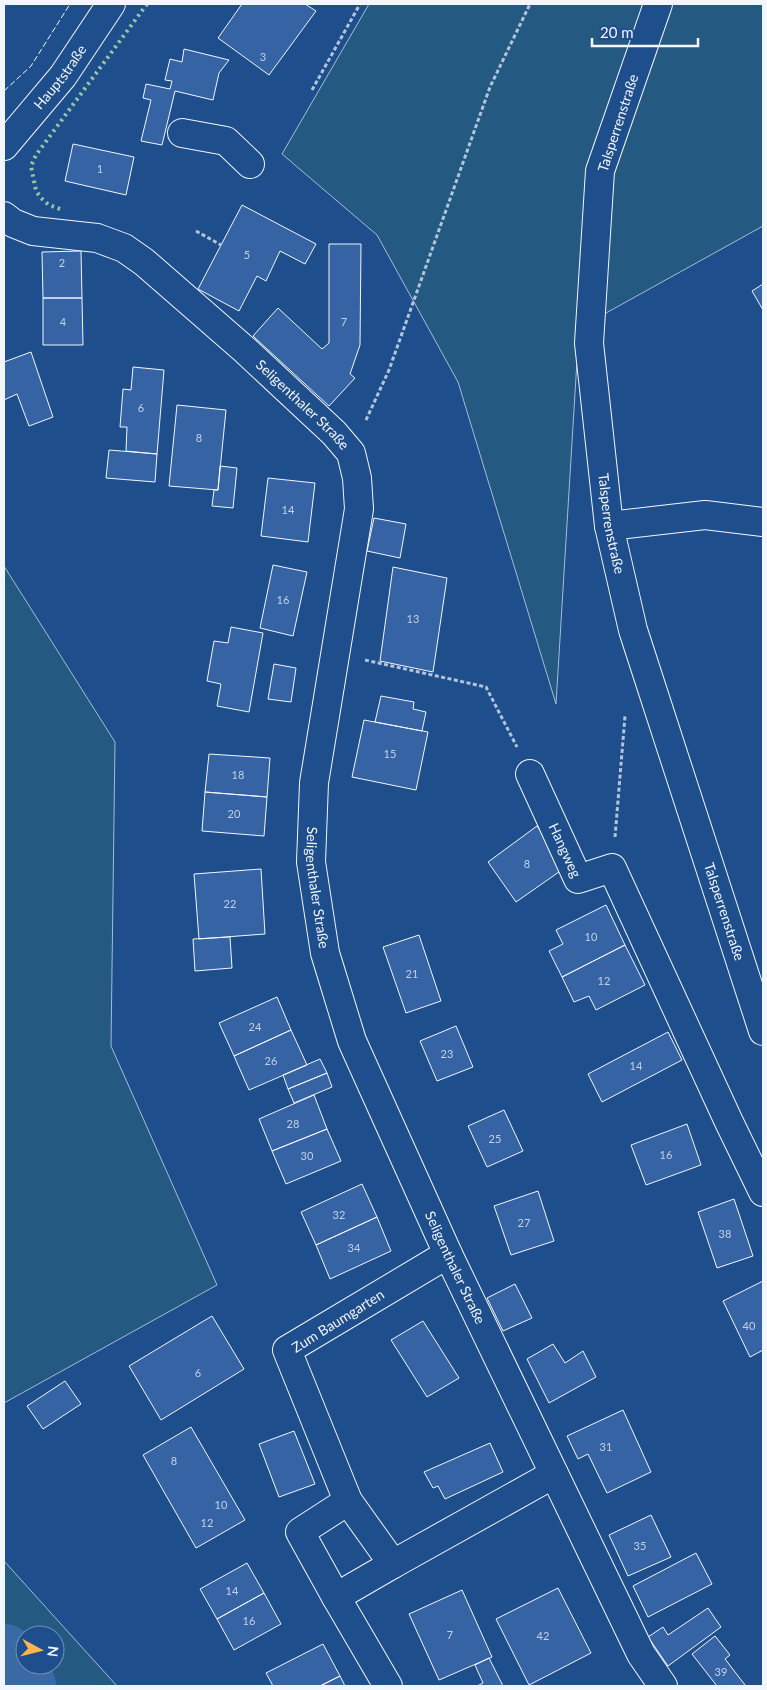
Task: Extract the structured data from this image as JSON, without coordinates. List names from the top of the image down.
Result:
{
  "streets": {
    "street": [
      "Hauptstraße",
      "Talsperrenstraße",
      "Seligenthaler Straße",
      "Hangweg",
      "Zum Baumgarten"
    ]
  },
  "crossings": [
    ["Seligenthaler Straße", "Zum Baumgarten"]
  ],
  "house_numbers": [
    "3",
    "1",
    "5",
    "2",
    "4",
    "7",
    "6",
    "8",
    "14",
    "16",
    "13",
    "15",
    "18",
    "20",
    "8",
    "22",
    "10",
    "21",
    "12",
    "24",
    "23",
    "26",
    "14",
    "28",
    "25",
    "16",
    "30",
    "32",
    "27",
    "38",
    "34",
    "40",
    "6",
    "31",
    "8",
    "10",
    "12",
    "35",
    "14",
    "16",
    "7",
    "42",
    "39"
  ],
  "scale_bar": "20 m",
  "north": "right"
}
